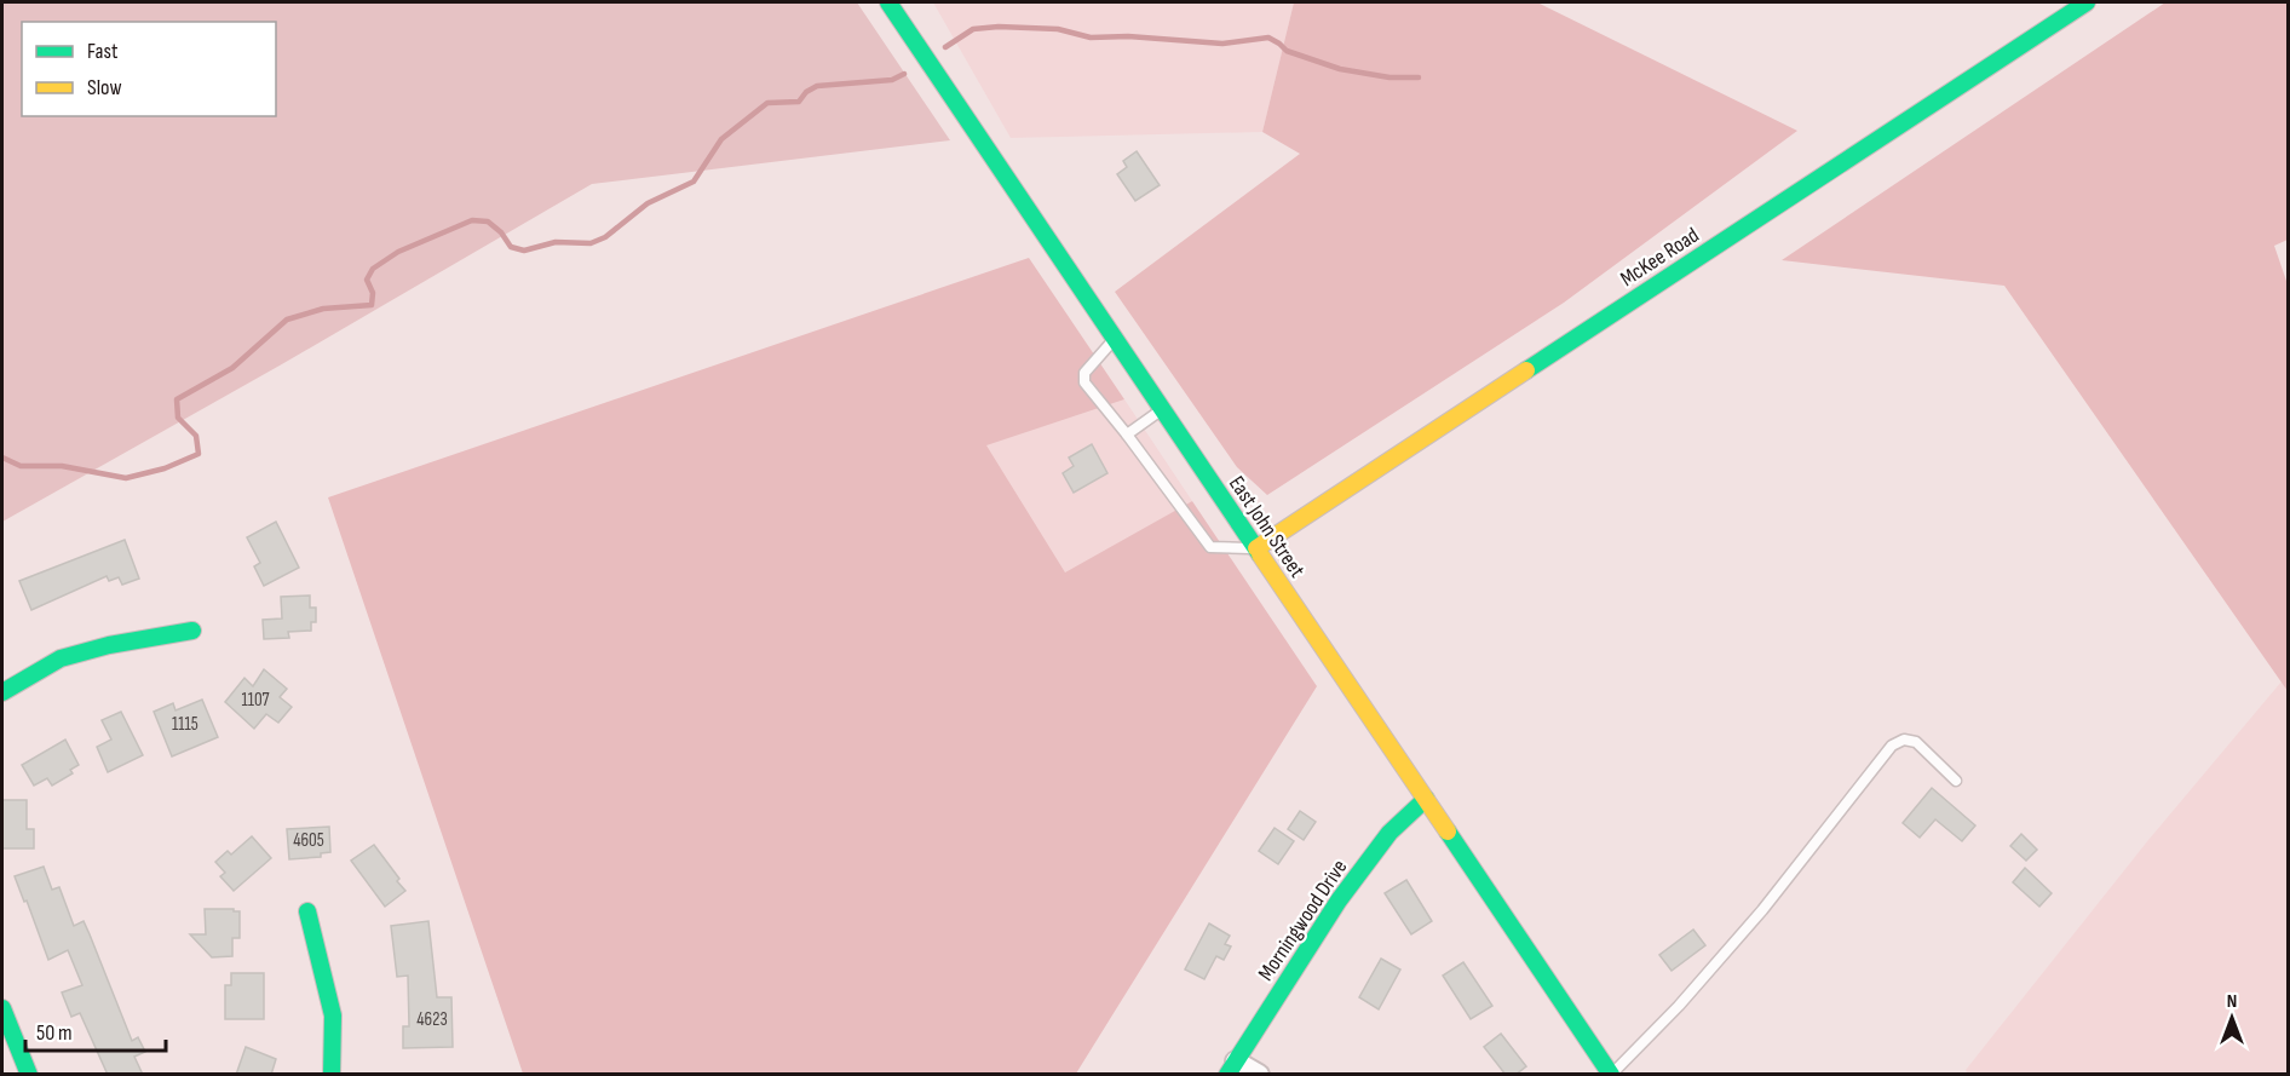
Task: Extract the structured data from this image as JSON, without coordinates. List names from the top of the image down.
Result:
{
  "streets": {
    "street": ["McKee Road", "East John Street", "Morningwood Drive"]
  },
  "crossings": [
    ["McKee Road", "East John Street"],
    ["East John Street", "Morningwood Drive"]
  ],
  "house_numbers": [
    "1107",
    "1115",
    "4605",
    "4623"
  ],
  "legend": ["Fast", "Slow"],
  "scale_bar": "50 m",
  "north": "top"
}
